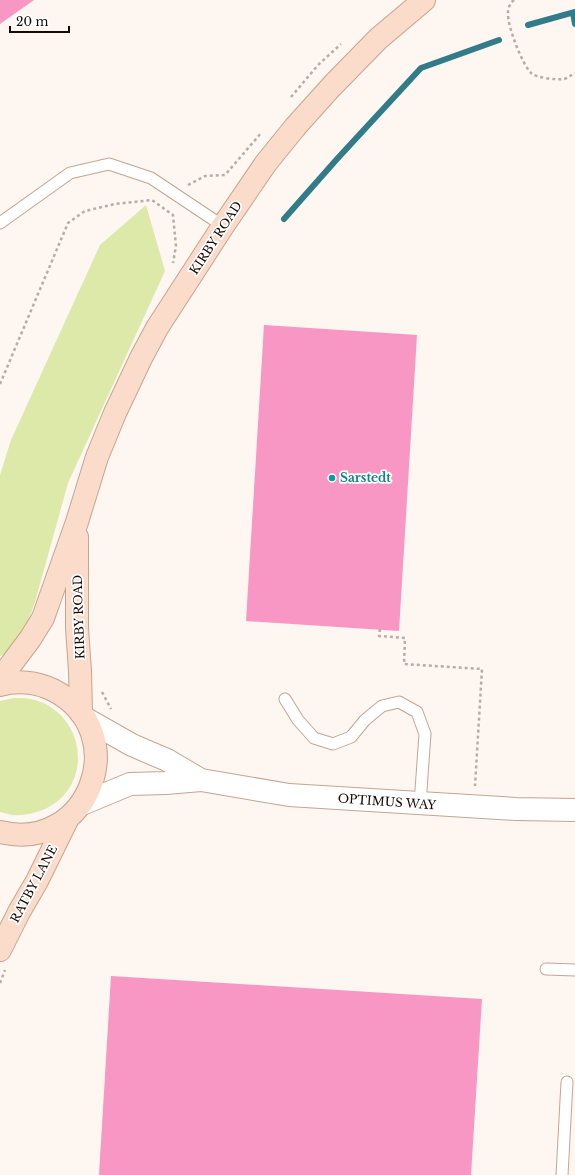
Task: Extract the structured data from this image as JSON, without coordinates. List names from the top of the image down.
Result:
{
  "streets": {
    "street": ["KIRBY ROAD", "OPTIMUS WAY", "RATBY LANE"]
  },
  "crossings": [
    ["KIRBY ROAD", "OPTIMUS WAY"],
    ["KIRBY ROAD", "RATBY LANE"],
    ["OPTIMUS WAY", "RATBY LANE"]
  ],
  "places": ["Sarstedt"],
  "scale_bar": "20 m"
}
